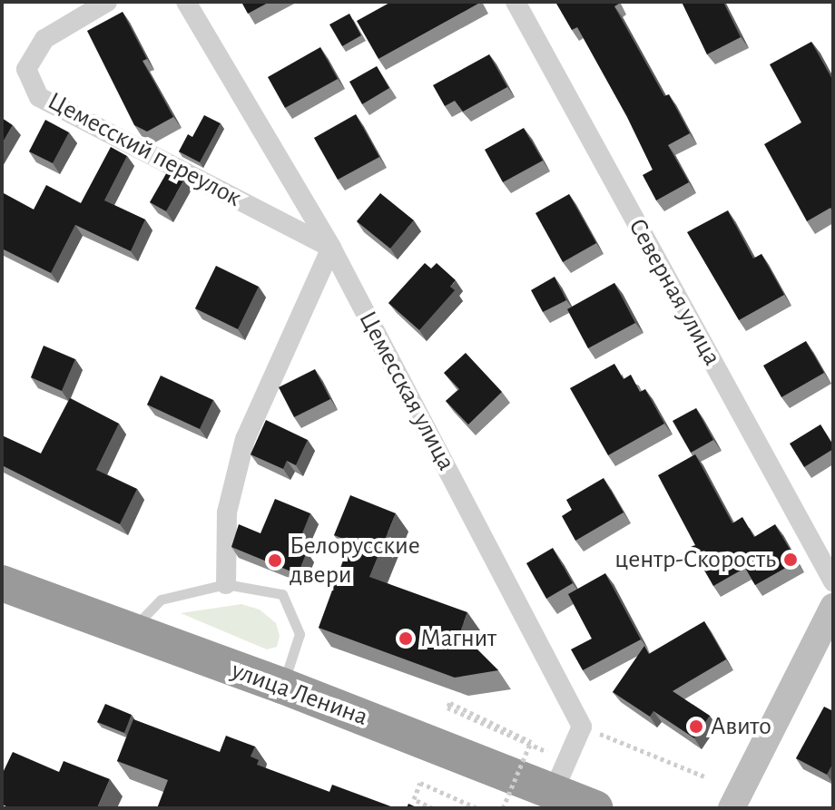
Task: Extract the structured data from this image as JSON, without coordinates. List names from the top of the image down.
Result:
{
  "streets": {
    "highway": ["улица Ленина"],
    "street": ["Цемесский переулок", "Северная улица", "Цемесская улица"]
  },
  "crossings": [
    ["Цемесский переулок", "Цемесская улица"]
  ],
  "places": [
    "центр-Скорость",
    "Белорусские двери",
    "Магнит",
    "Авито"
  ]
}
